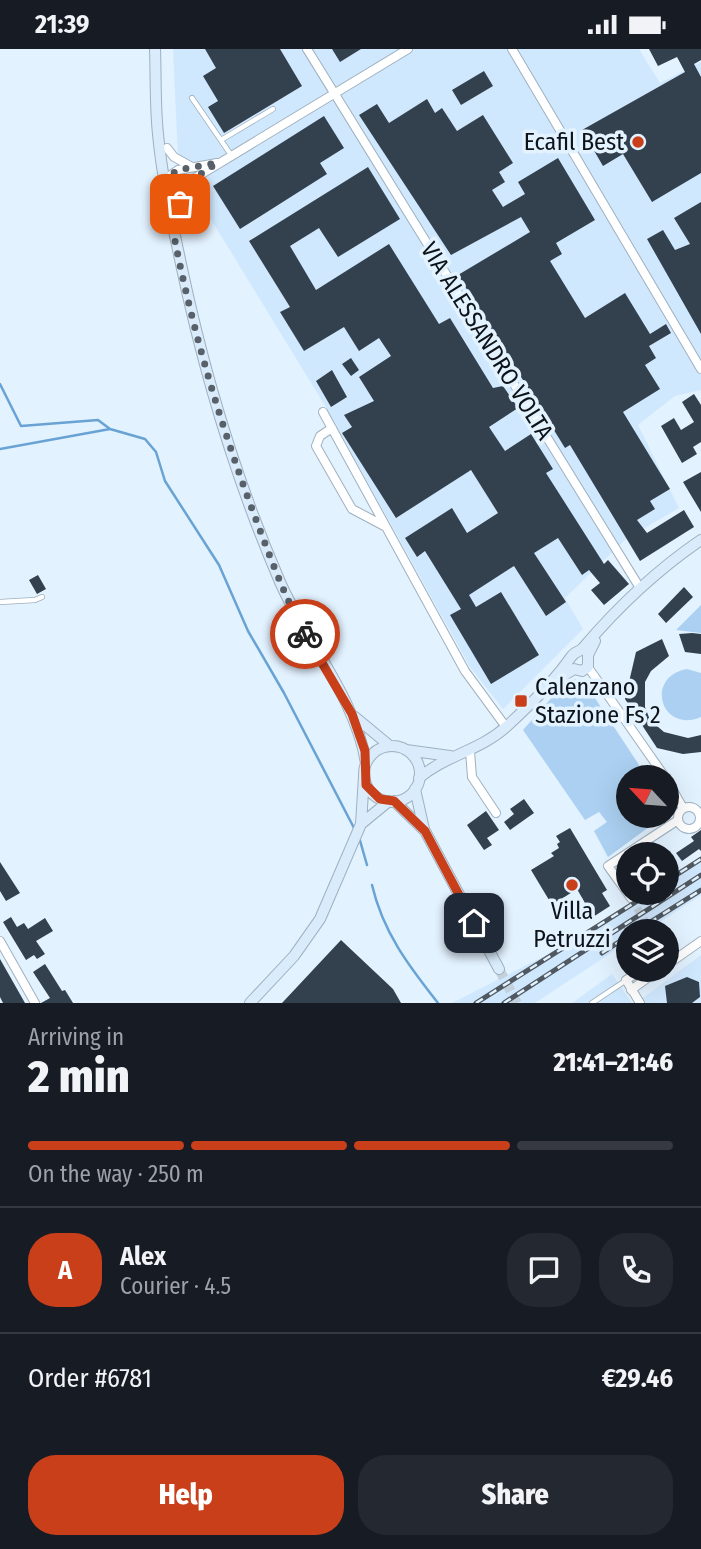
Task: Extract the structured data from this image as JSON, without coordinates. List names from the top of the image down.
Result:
{
  "streets": {
    "street": ["VIA ALESSANDRO VOLTA"]
  },
  "places": {
    "other": ["Ecafil Best", "Villa Petruzzi"],
    "transit": ["Calenzano Stazione Fs 2"]
  },
  "north": "top left",
  "page": {
    "status": "21:39",
    "heading": ["2 min", "Arriving in", "21:41–21:46"],
    "panel": [
      "Alex",
      "Courier · 4.5",
      "Order #6781",
      "€29.46"
    ],
    "bar": "On the way · 250 m",
    "round": "A",
    "buttons": ["Help", "Share"]
  }
}
